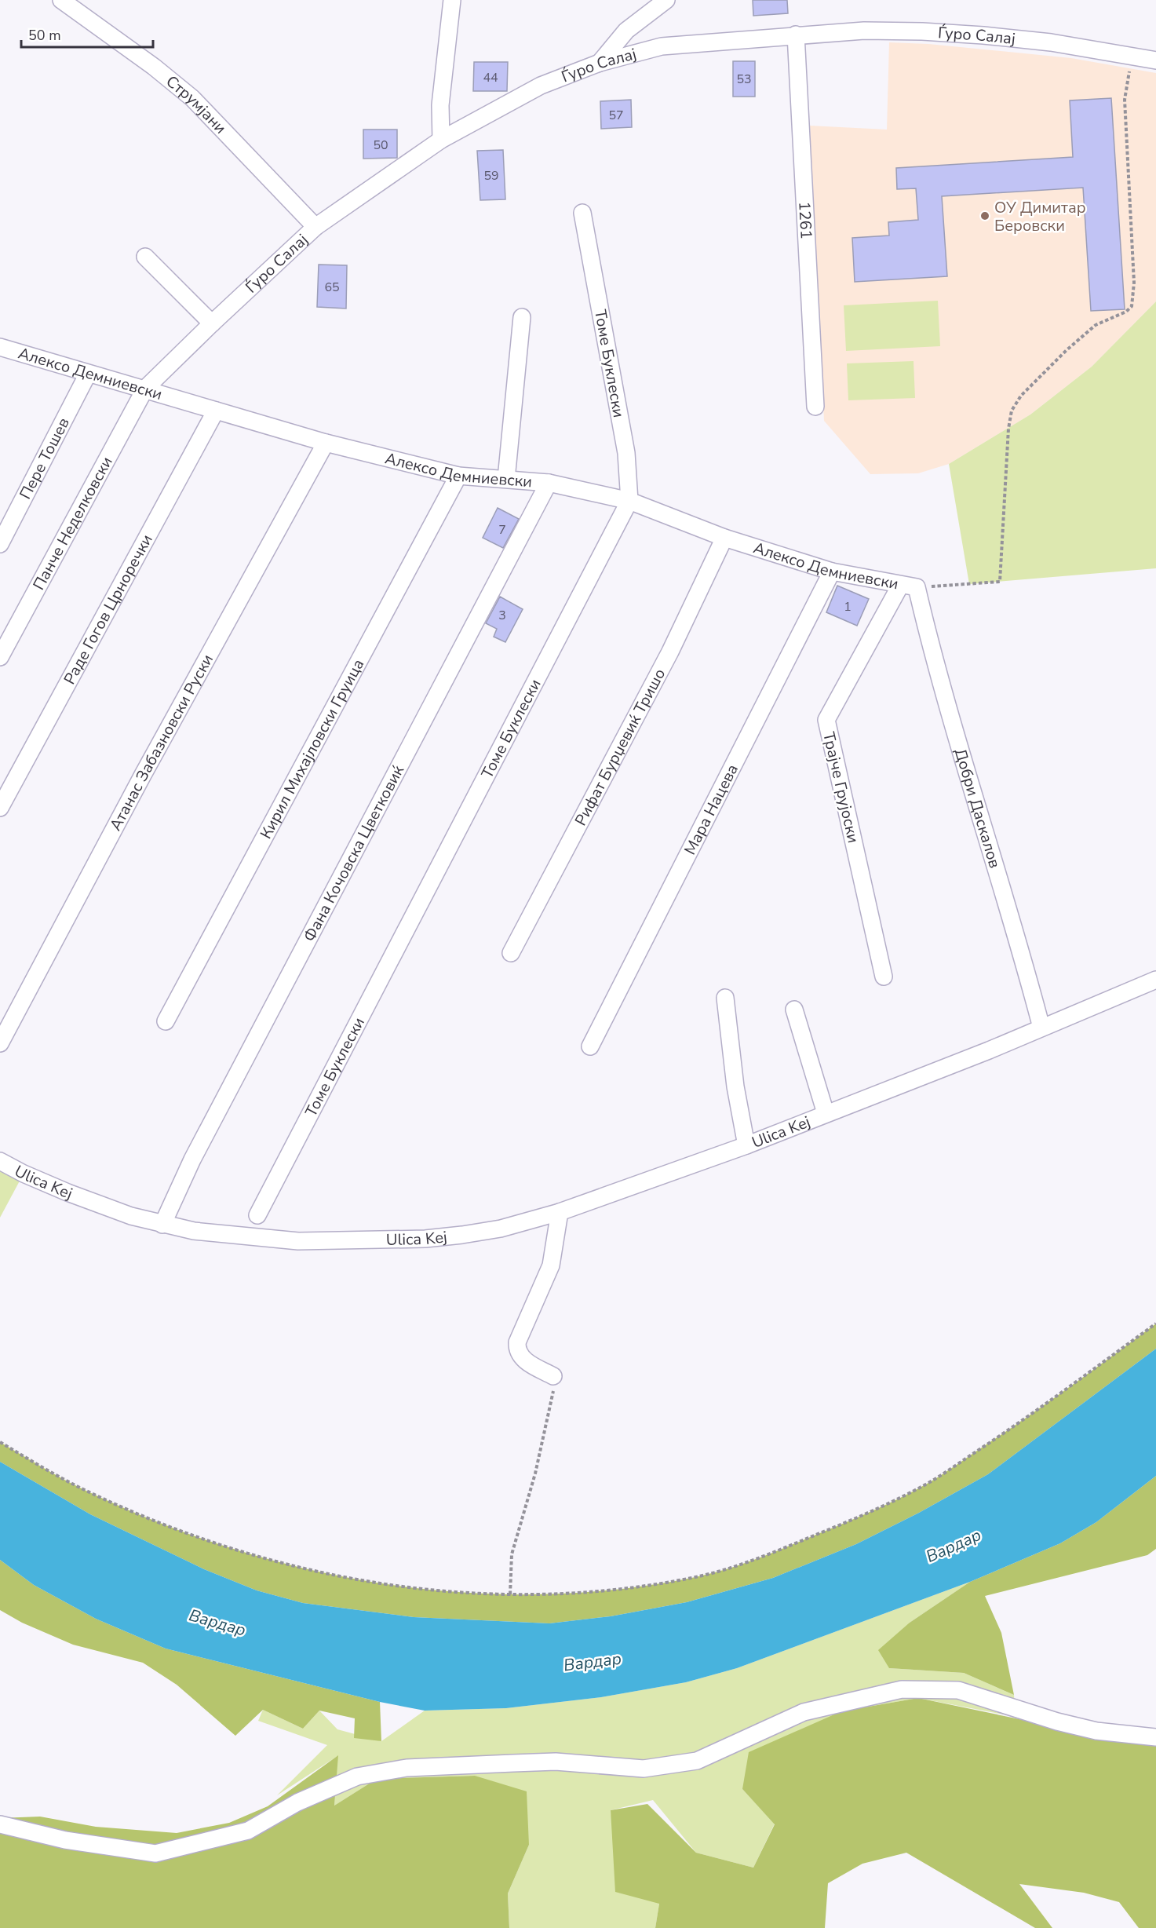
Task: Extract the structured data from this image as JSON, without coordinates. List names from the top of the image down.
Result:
{
  "streets": {
    "street": [
      "Ѓуро Салај",
      "Струмјани",
      "1261",
      "Томе Буклески",
      "Алексо Демниевски",
      "Пере Тошев",
      "Панче Неделковски",
      "Раде Гогов Црноречки",
      "Атанас Забазновски Руски",
      "Рифат Бурџевиќ Тришо",
      "Кирил Михајловски Груица",
      "Трајче Грујоски",
      "Добри Даскалов",
      "Мара Нацева",
      "Фана Кочовска Цветковиќ",
      "Ulica Kej"
    ]
  },
  "crossings": [
    ["Ѓуро Салај", "Струмјани"],
    ["Ѓуро Салај", "1261"],
    ["Ѓуро Салај", "Алексо Демниевски"],
    ["Ѓуро Салај", "Панче Неделковски"],
    ["Томе Буклески", "Алексо Демниевски"],
    ["Алексо Демниевски", "Пере Тошев"],
    ["Алексо Демниевски", "Панче Неделковски"],
    ["Алексо Демниевски", "Раде Гогов Црноречки"],
    ["Алексо Демниевски", "Атанас Забазновски Руски"],
    ["Алексо Демниевски", "Рифат Бурџевиќ Тришо"],
    ["Алексо Демниевски", "Кирил Михајловски Груица"],
    ["Алексо Демниевски", "Трајче Грујоски"],
    ["Алексо Демниевски", "Добри Даскалов"],
    ["Алексо Демниевски", "Мара Нацева"],
    ["Алексо Демниевски", "Фана Кочовска Цветковиќ"],
    ["Добри Даскалов", "Ulica Kej"],
    ["Фана Кочовска Цветковиќ", "Ulica Kej"]
  ],
  "water": ["Вардар"],
  "places": ["ОУ Димитар Беровски"],
  "house_numbers": [
    "44",
    "53",
    "57",
    "50",
    "59",
    "65",
    "7",
    "1",
    "3"
  ],
  "scale_bar": "50 m"
}
